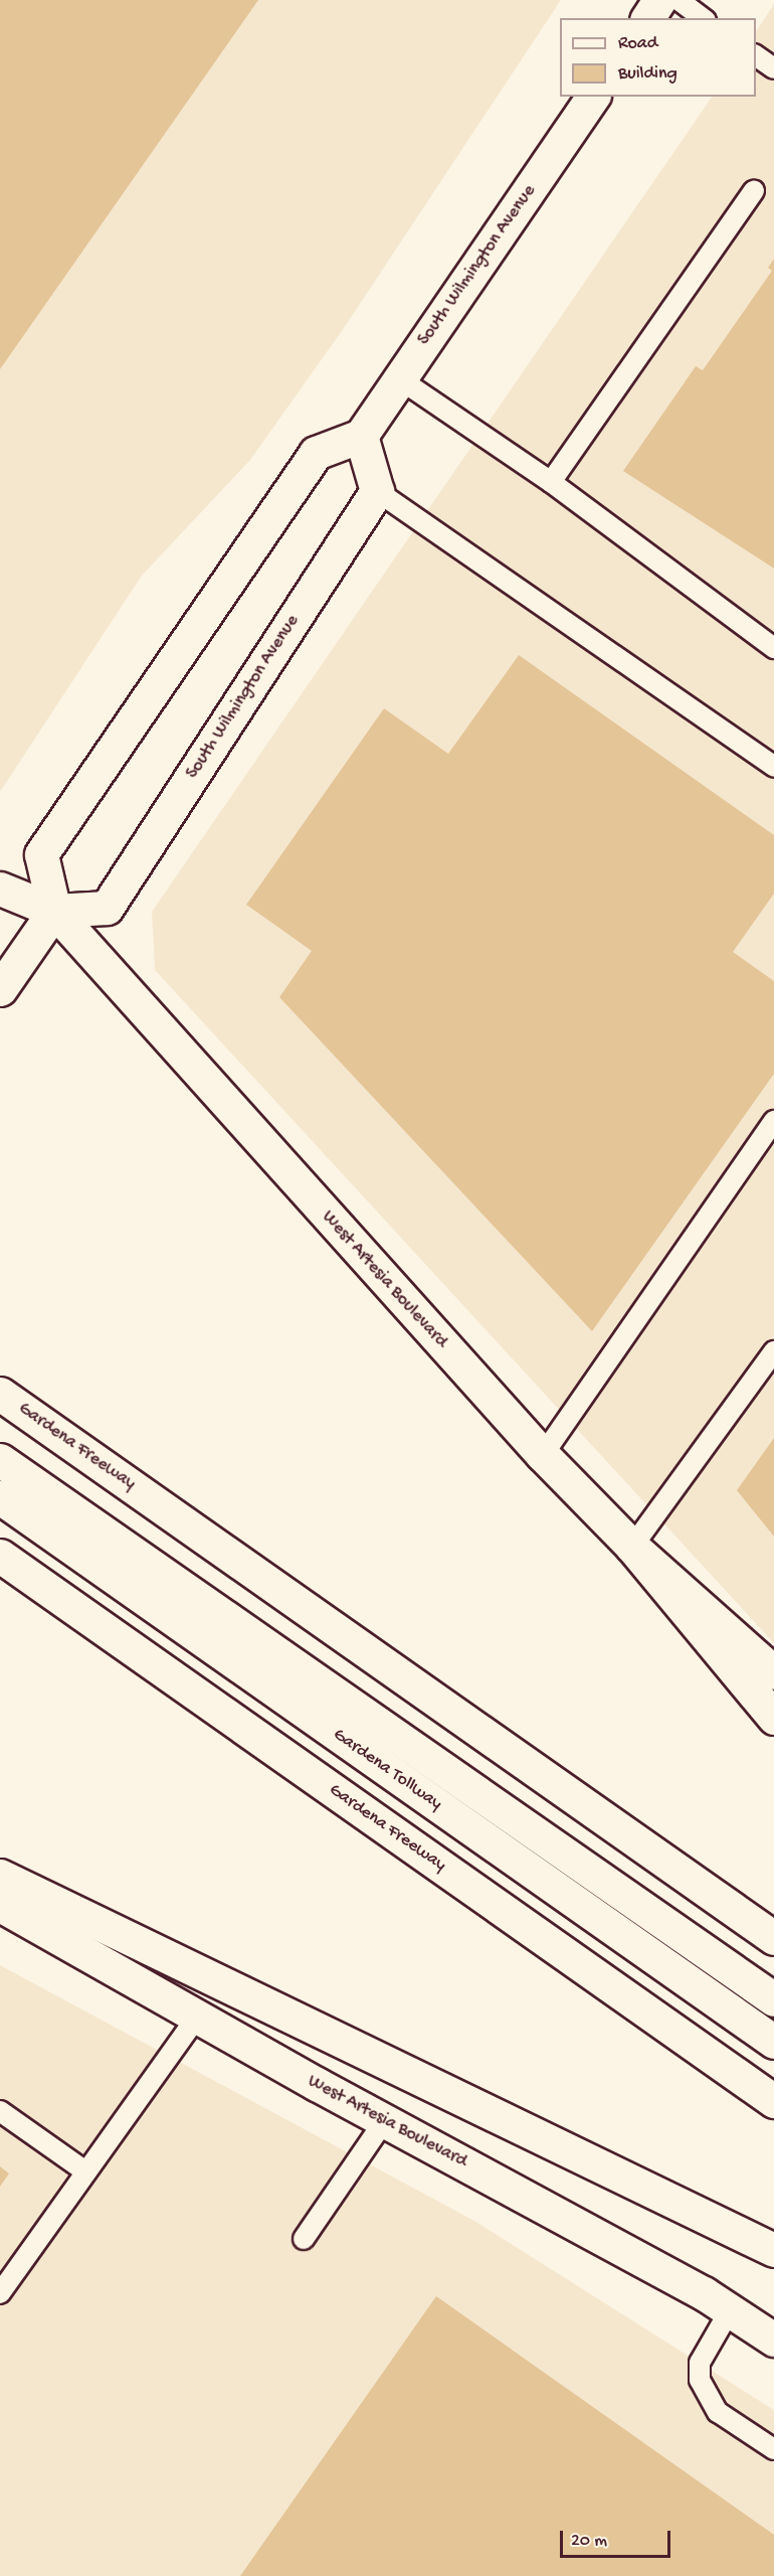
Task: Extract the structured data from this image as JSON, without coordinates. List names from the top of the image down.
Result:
{
  "streets": {
    "main road": [
      "South Wilmington Avenue",
      "West Artesia Boulevard",
      "Gardena Freeway",
      "Gardena Tollway"
    ]
  },
  "crossings": [
    ["South Wilmington Avenue", "West Artesia Boulevard"]
  ],
  "legend": ["Road", "Building"],
  "scale_bar": "20 m"
}
